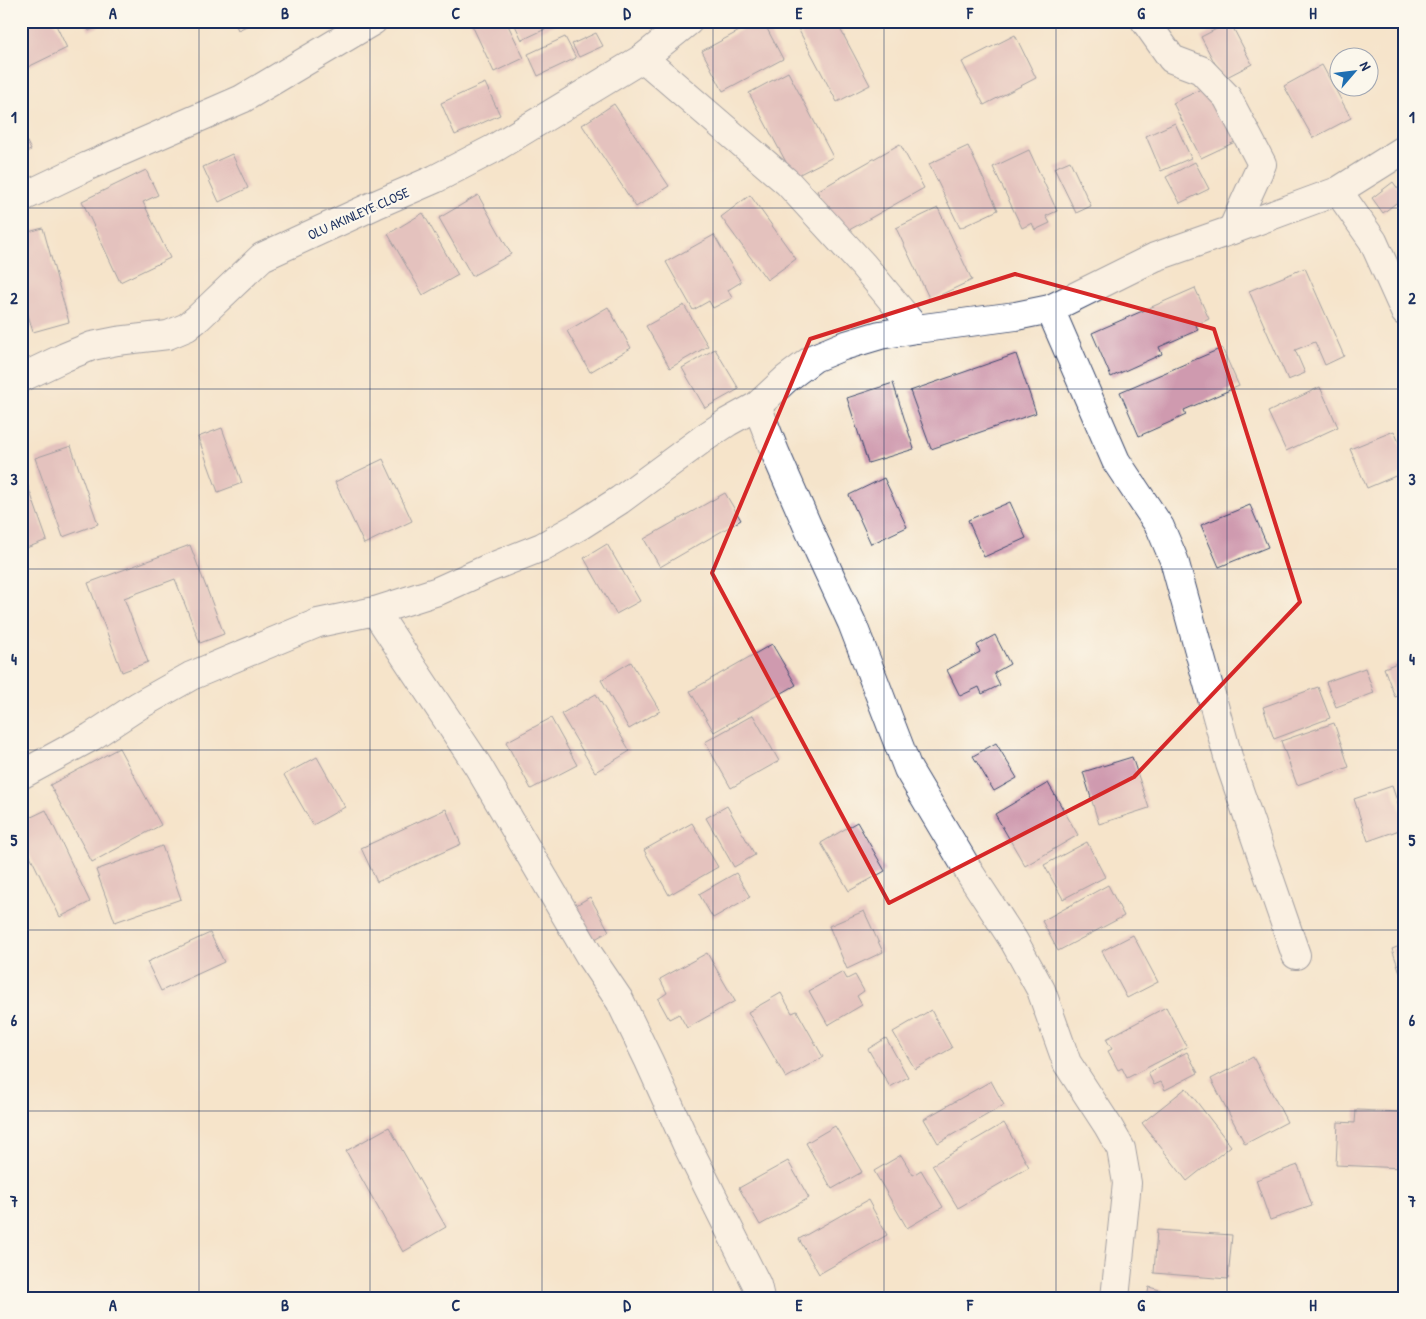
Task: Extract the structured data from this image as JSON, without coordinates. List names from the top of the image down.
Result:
{
  "streets": {
    "street": ["OLU AKINLEYE CLOSE"]
  },
  "north": "top right",
  "grid": {
    "columns": [
      "A",
      "B",
      "C",
      "D",
      "E",
      "F",
      "G",
      "H"
    ],
    "rows": [
      "1",
      "2",
      "3",
      "4",
      "5",
      "6",
      "7"
    ]
  }
}
